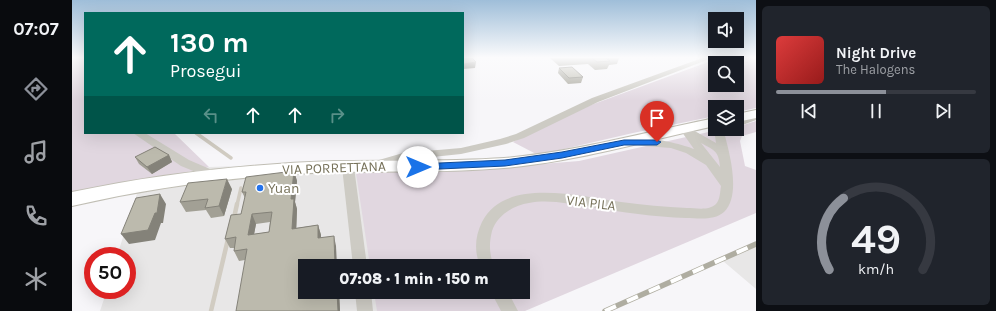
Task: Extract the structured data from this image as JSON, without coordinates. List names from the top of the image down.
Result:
{
  "streets": {
    "main road": ["VIA PORRETTANA"],
    "street": ["VIA PILA"]
  },
  "places": ["Yuan"],
  "page": {
    "tabs": "07:07",
    "turn": ["130 m", "Prosegui"],
    "song": ["Night Drive", "The Halogens"],
    "limit": "50",
    "trip": "07:08 · 1 min · 150 m",
    "gauge": ["49", "km/h"]
  }
}
